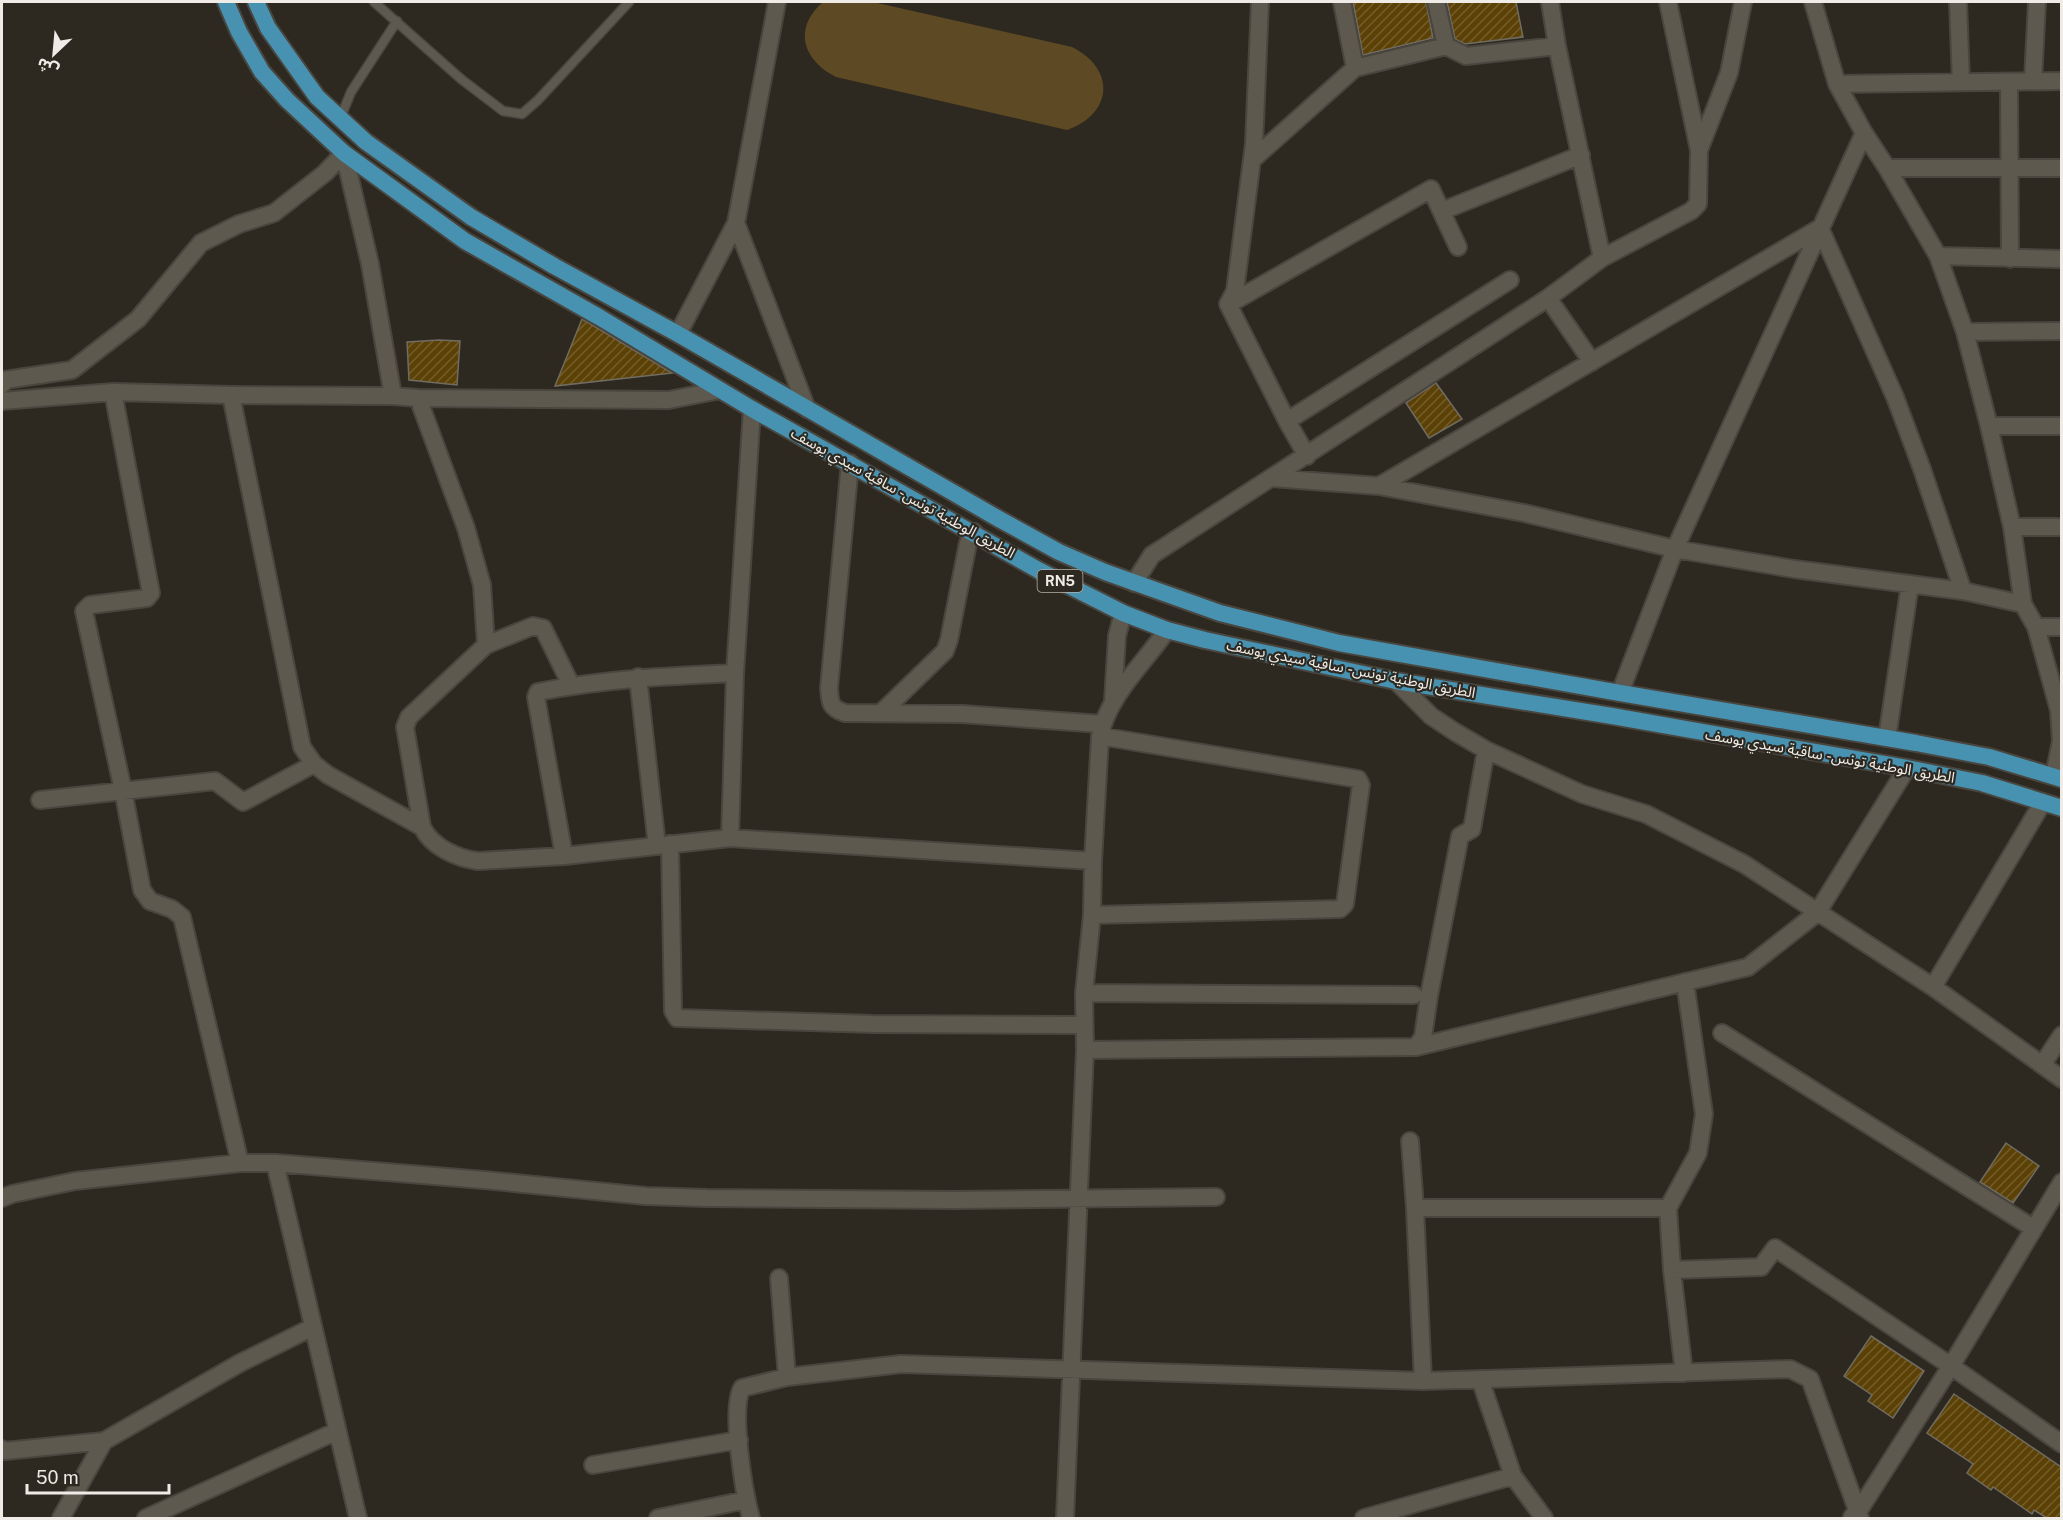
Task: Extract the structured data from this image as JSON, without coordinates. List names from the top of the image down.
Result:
{
  "streets": {
    "main road": ["الطريق الوطنية تونس - ساقية سيدي يوسف", "RN5"]
  },
  "scale_bar": "50 m",
  "north": "bottom left"
}
